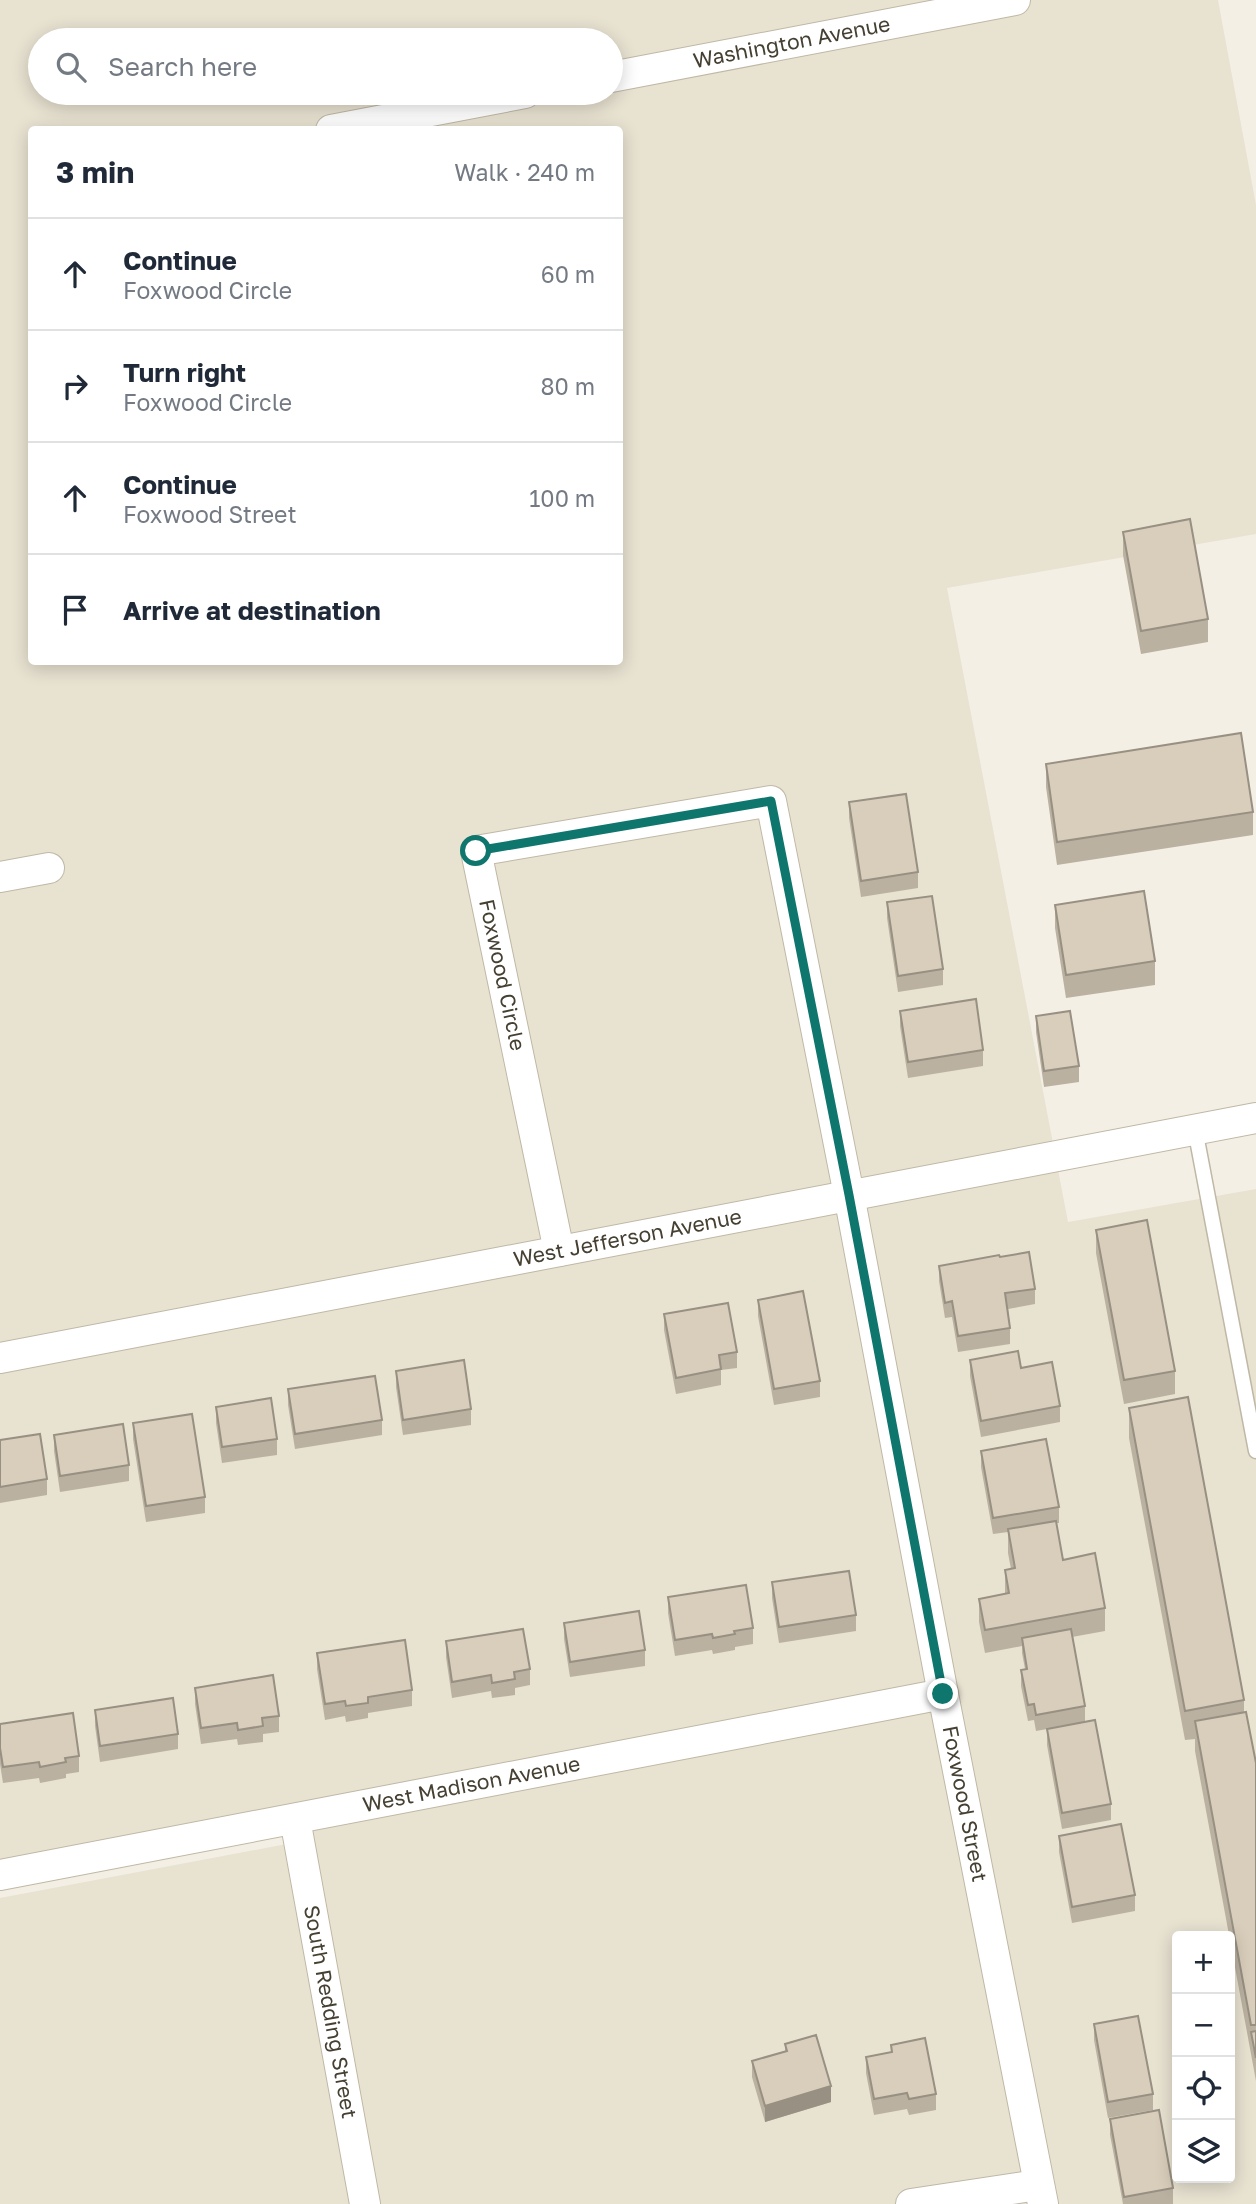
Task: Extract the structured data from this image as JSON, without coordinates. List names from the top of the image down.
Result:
{
  "streets": {
    "street": [
      "Washington Avenue",
      "Foxwood Circle",
      "West Jefferson Avenue",
      "West Madison Avenue",
      "Foxwood Street",
      "South Redding Street"
    ]
  },
  "crossings": [
    ["Foxwood Circle", "West Jefferson Avenue"],
    ["Foxwood Circle", "Foxwood Street"],
    ["West Jefferson Avenue", "Foxwood Street"],
    ["West Madison Avenue", "Foxwood Street"],
    ["West Madison Avenue", "South Redding Street"]
  ],
  "page": {
    "search": "Search here",
    "heading": ["3 min", "Walk · 240 m"],
    "list": [
      ["Continue", "Foxwood Circle", "60 m"],
      ["Turn right", "Foxwood Circle", "80 m"],
      ["Continue", "Foxwood Street", "100 m"],
      "Arrive at destination"
    ],
    "map_buttons": ["+", "−"]
  }
}
